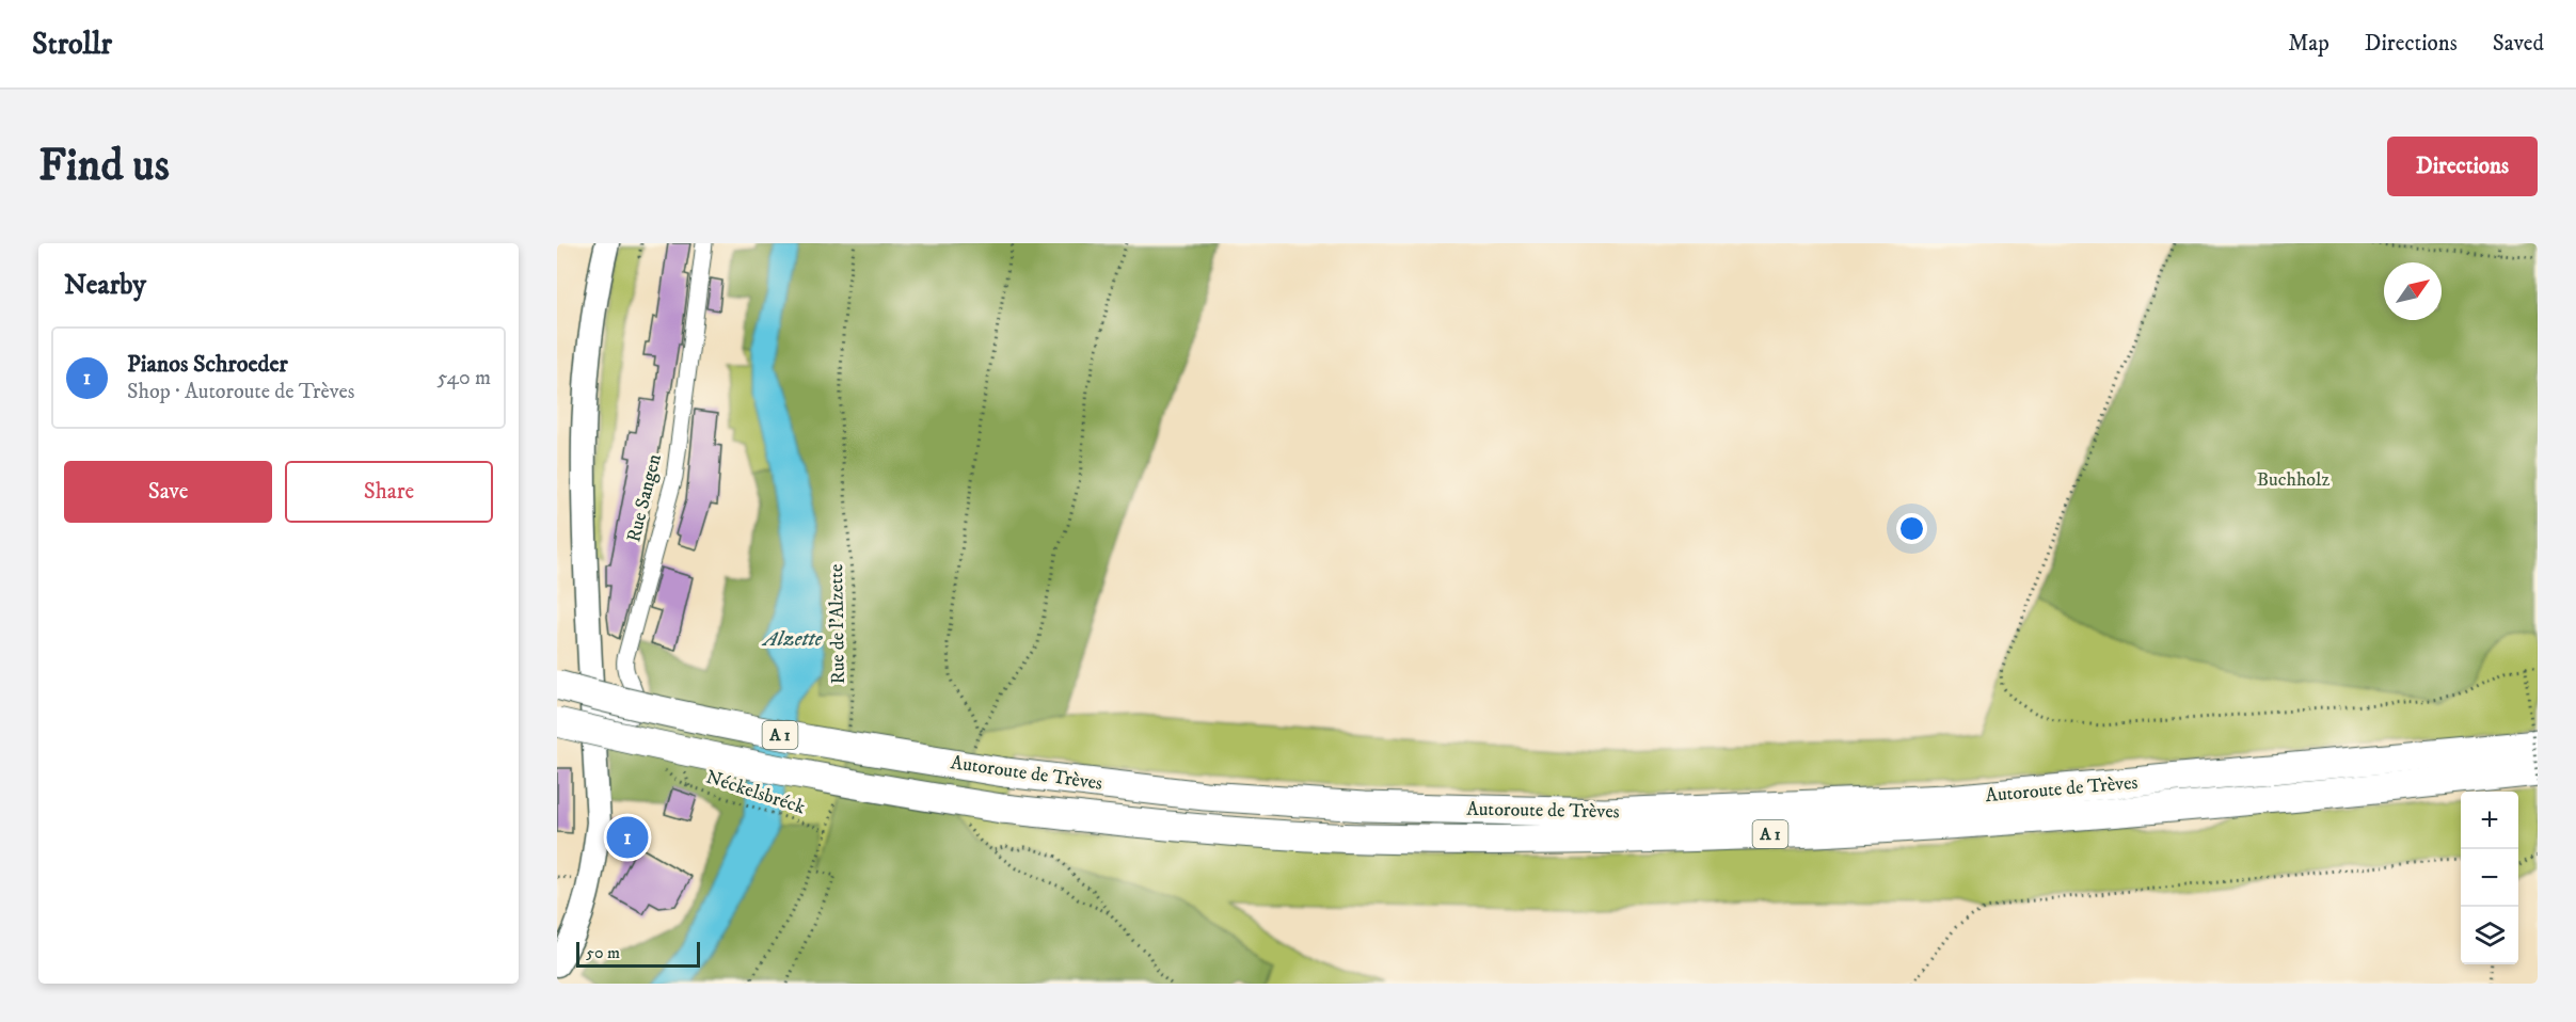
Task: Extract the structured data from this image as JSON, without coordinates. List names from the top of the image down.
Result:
{
  "streets": {
    "highway": ["A 1", "Autoroute de Trèves"],
    "street": ["Rue Sangen"],
    "path": ["Rue de l'Alzette", "Néckelsbréck"]
  },
  "water": ["Alzette"],
  "parks": ["Buchholz"],
  "scale_bar": "50 m",
  "north": "top right",
  "page": {
    "header": "Strollr",
    "nav": ["Map", "Directions", "Saved"],
    "buttons": [
      "Directions",
      ["Save", "Share"]
    ],
    "title": "Find us",
    "heading": "Nearby",
    "list": [
      {
        "mark": "1",
        "name": "Pianos Schroeder",
        "note": "Shop · Autoroute de Trèves",
        "value": "540 m"
      }
    ],
    "map_buttons": ["+", "−"],
    "pins": "1",
    "scale": "50 m"
  }
}
